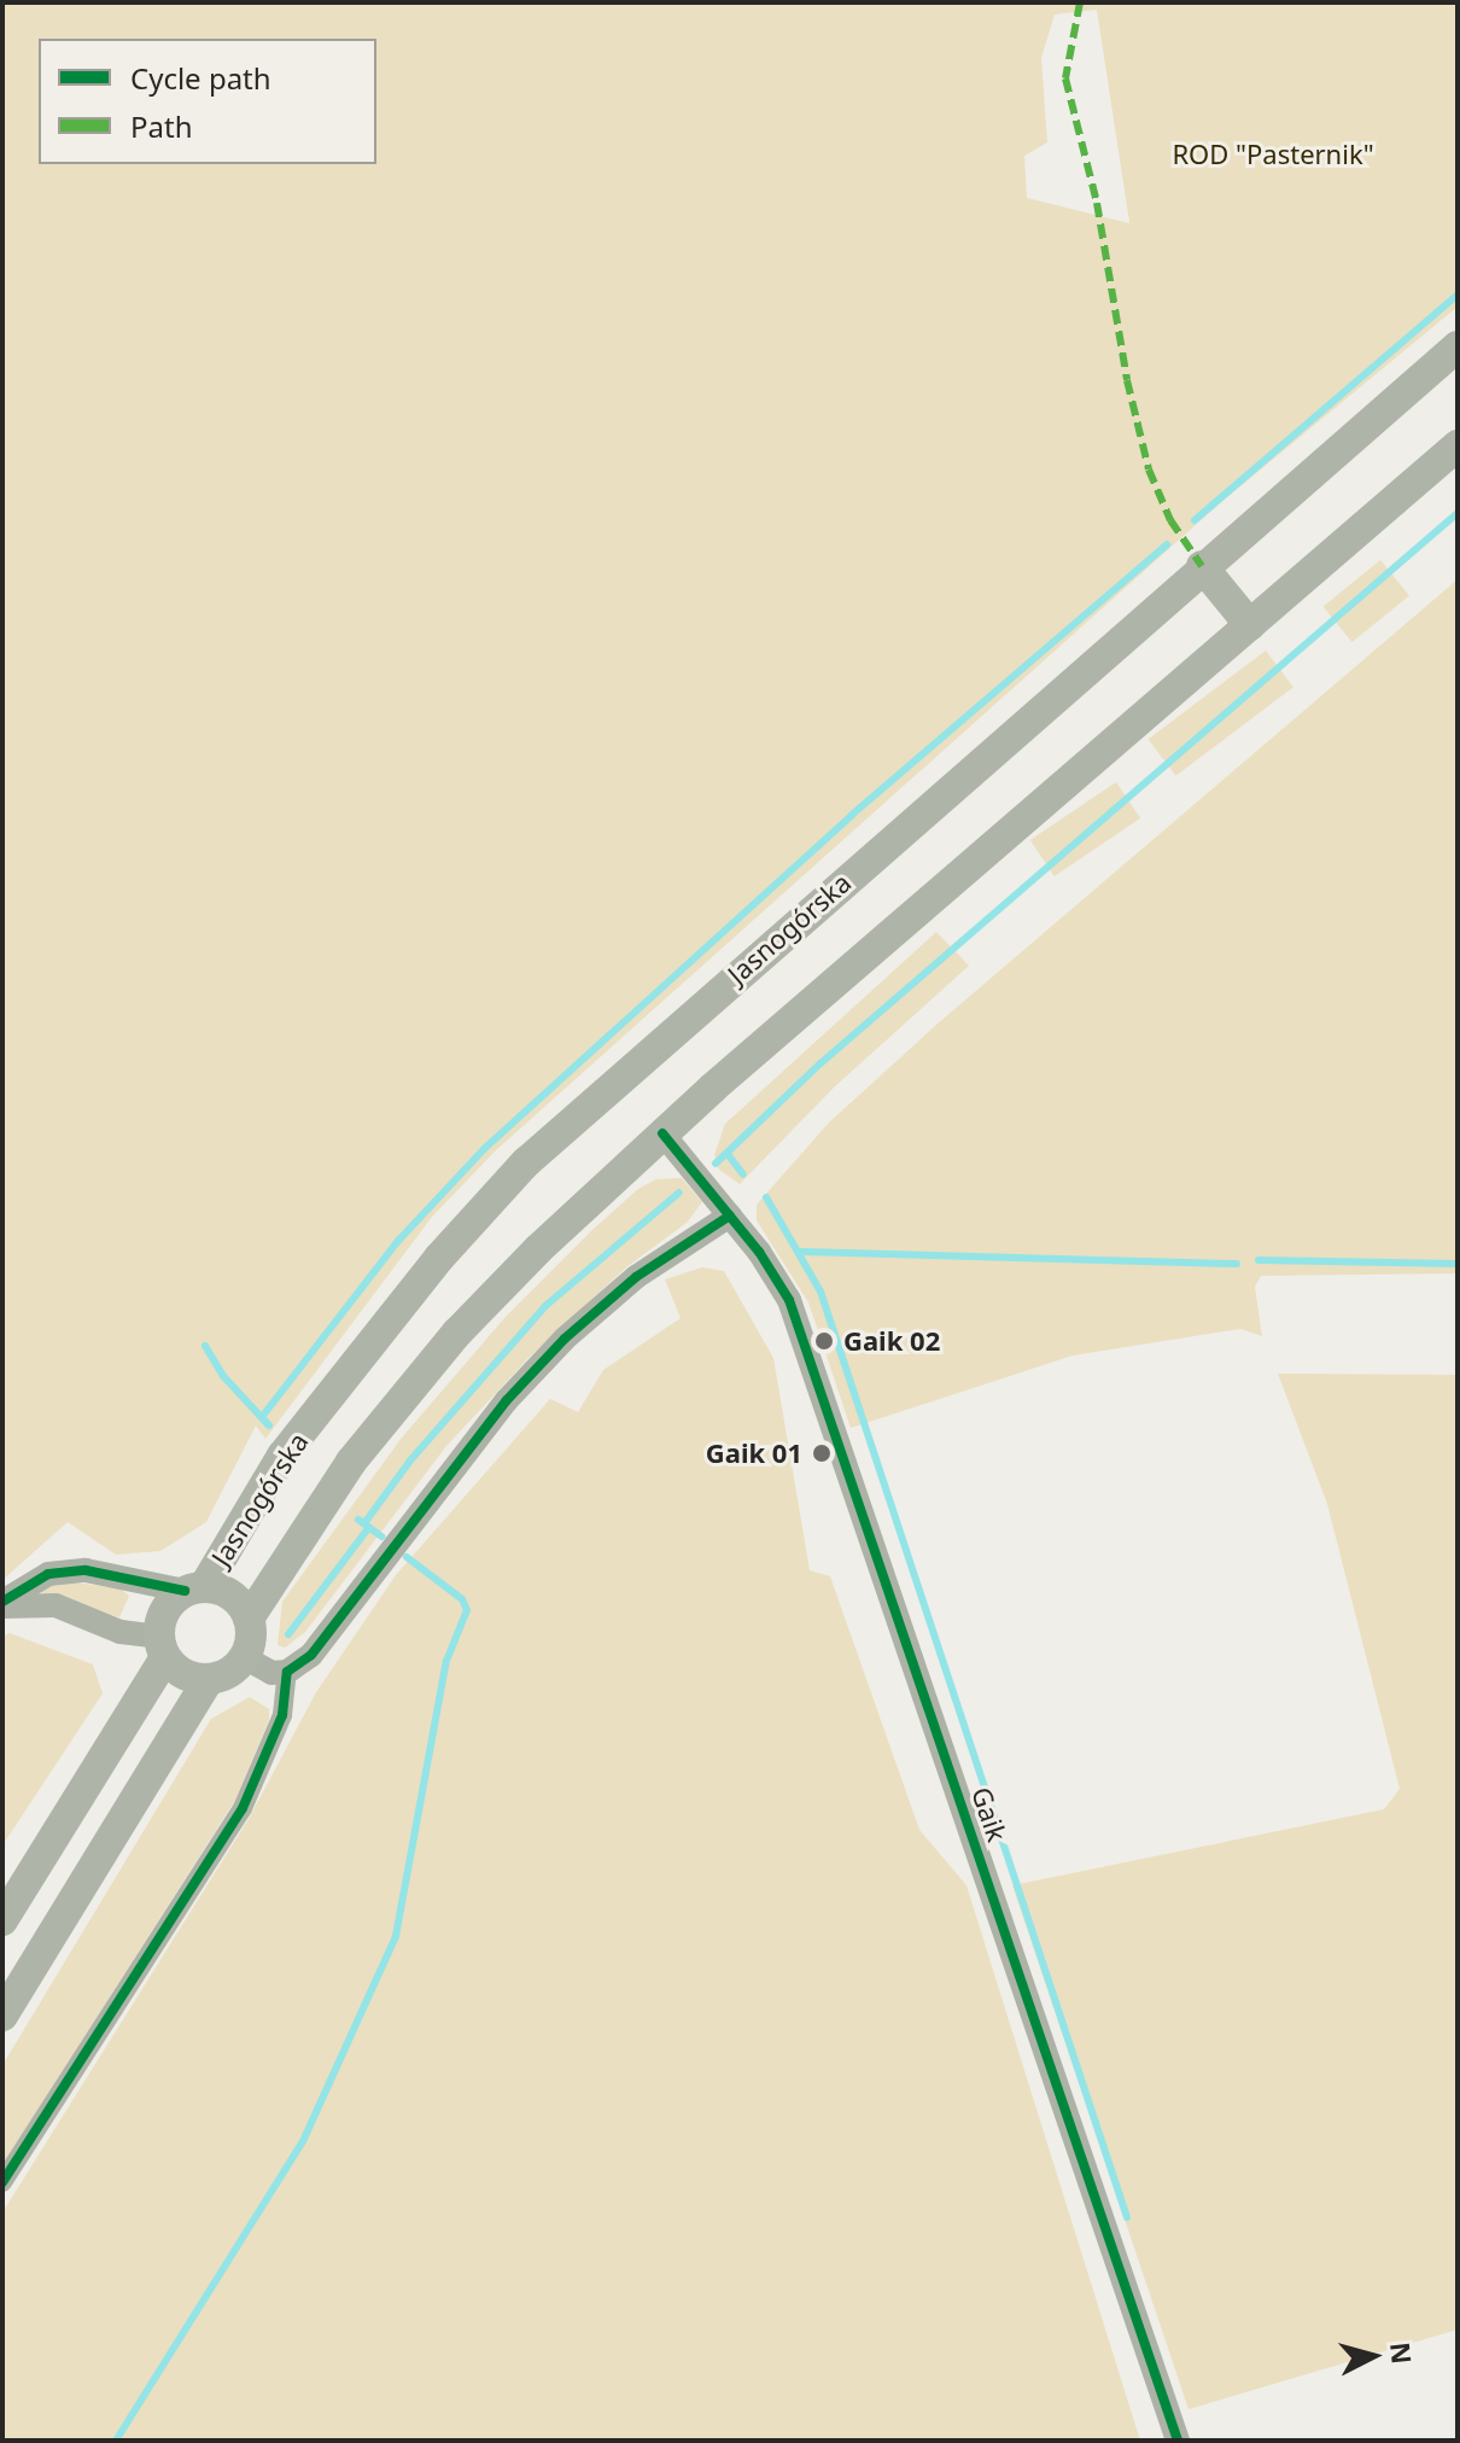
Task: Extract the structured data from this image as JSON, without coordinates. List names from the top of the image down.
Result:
{
  "streets": {
    "main road": ["Jasnogórska"],
    "street": ["Gaik"]
  },
  "crossings": [
    ["Jasnogórska", "Gaik"]
  ],
  "parks": ["ROD \"Pasternik\""],
  "places": ["Gaik 02", "Gaik 01"],
  "legend": ["Cycle path", "Path"],
  "north": "right"
}
